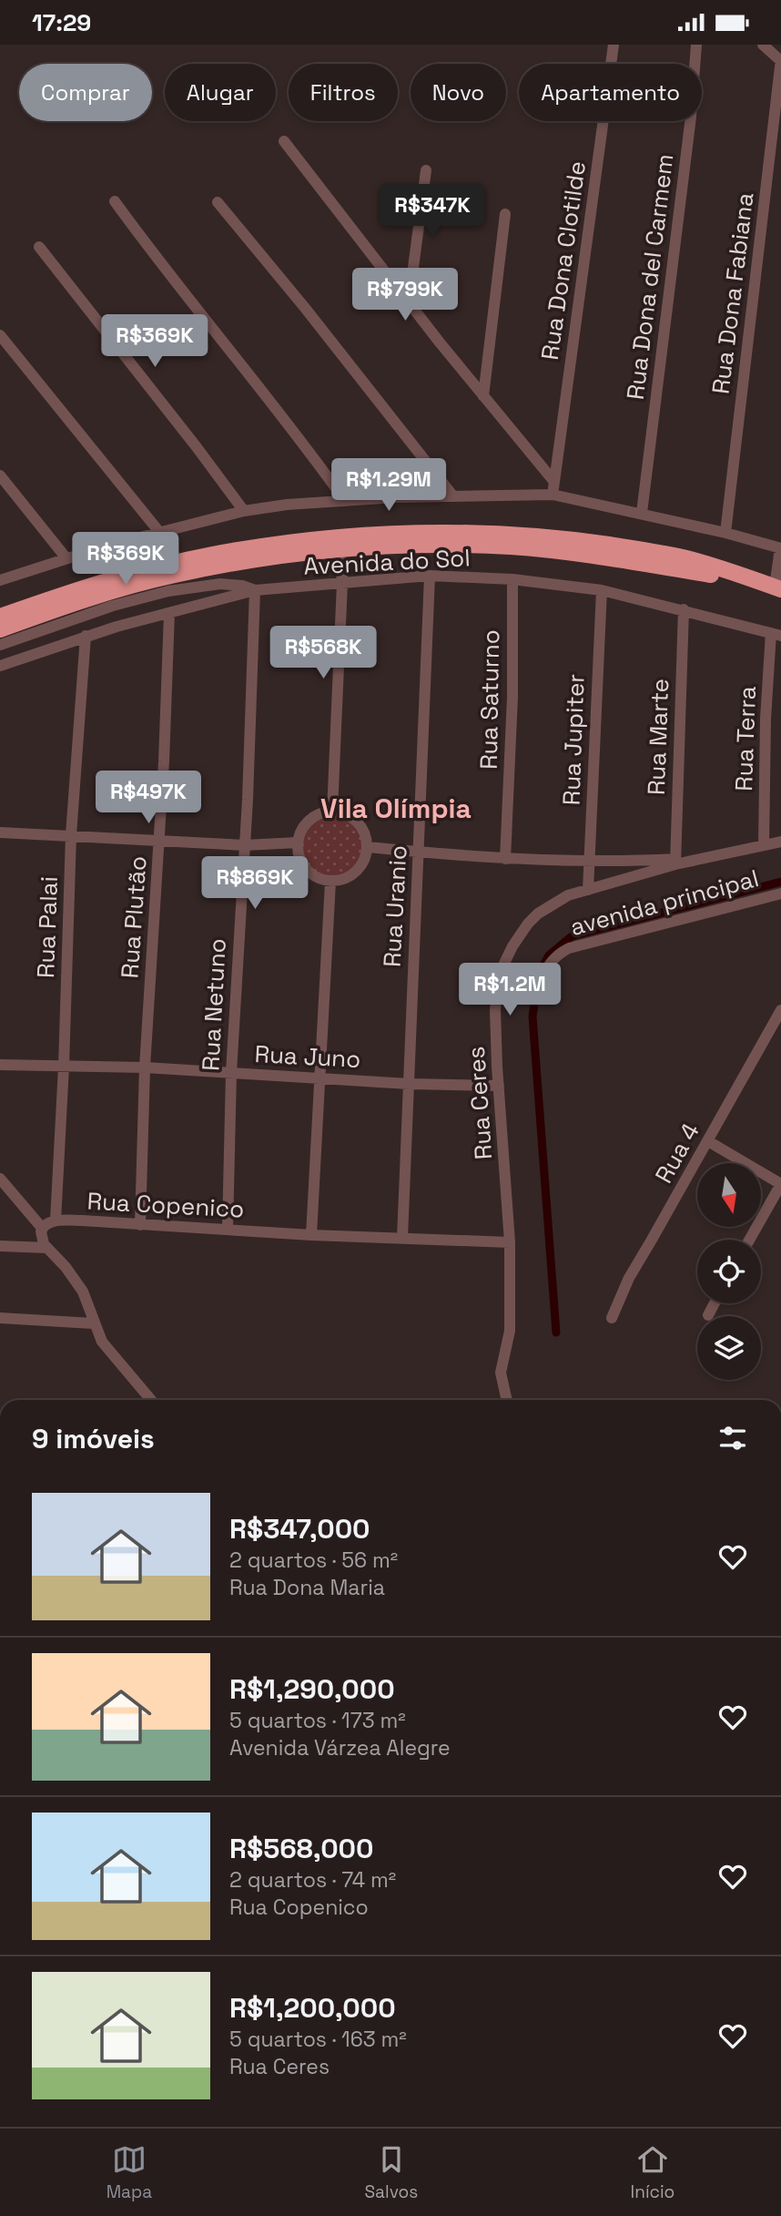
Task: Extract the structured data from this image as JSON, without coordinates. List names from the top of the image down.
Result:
{
  "streets": {
    "street": [
      "Rua Dona Clotilde",
      "Rua Dona del Carmem",
      "Rua Dona Fabiana",
      "Avenida do Sol",
      "Rua Saturno",
      "Rua Marte",
      "Rua Terra",
      "Rua Jupiter",
      "avenida principal",
      "Rua Uranio",
      "Rua Plutão",
      "Rua Palai",
      "Rua Netuno",
      "Rua Juno",
      "Rua Ceres",
      "Rua 4",
      "Rua Copenico"
    ]
  },
  "crossings": [
    ["Avenida do Sol", "Rua Saturno"],
    ["Avenida do Sol", "Rua Marte"],
    ["Avenida do Sol", "Rua Terra"],
    ["Avenida do Sol", "Rua Jupiter"],
    ["Avenida do Sol", "Rua Uranio"],
    ["Avenida do Sol", "Rua Plutão"],
    ["Avenida do Sol", "Rua Palai"],
    ["Avenida do Sol", "Rua Netuno"],
    ["Rua Marte", "Rua Ceres"],
    ["Rua Terra", "Rua Ceres"],
    ["Rua Jupiter", "Rua Ceres"],
    ["Rua Uranio", "Rua Juno"],
    ["Rua Uranio", "Rua Copenico"],
    ["Rua Plutão", "Rua Juno"],
    ["Rua Plutão", "Rua Copenico"],
    ["Rua Palai", "Rua Juno"],
    ["Rua Palai", "Rua Copenico"],
    ["Rua Netuno", "Rua Juno"],
    ["Rua Netuno", "Rua Copenico"],
    ["Rua Juno", "Rua Ceres"],
    ["Rua Ceres", "Rua Copenico"]
  ],
  "districts": ["Vila Olímpia"],
  "north": "bottom",
  "page": {
    "status": "17:29",
    "chip": [
      "Comprar",
      "Alugar",
      "Filtros",
      "Novo",
      "Apartamento"
    ],
    "price": [
      "R$347K",
      "R$799K",
      "R$369K",
      "R$1.29M",
      "R$369K",
      "R$568K",
      "R$497K",
      "R$869K",
      "R$1.2M"
    ],
    "heading": "9 imóveis",
    "list": [
      {
        "name": "R$347,000",
        "note": "2 quartos · 56 m² · Rua Dona Maria"
      },
      {
        "name": "R$1,290,000",
        "note": "5 quartos · 173 m² · Avenida Várzea Alegre"
      },
      {
        "name": "R$568,000",
        "note": "2 quartos · 74 m² · Rua Copenico"
      },
      {
        "name": "R$1,200,000",
        "note": "5 quartos · 163 m² · Rua Ceres"
      }
    ],
    "tabs": ["Mapa", "Salvos", "Início"]
  }
}
